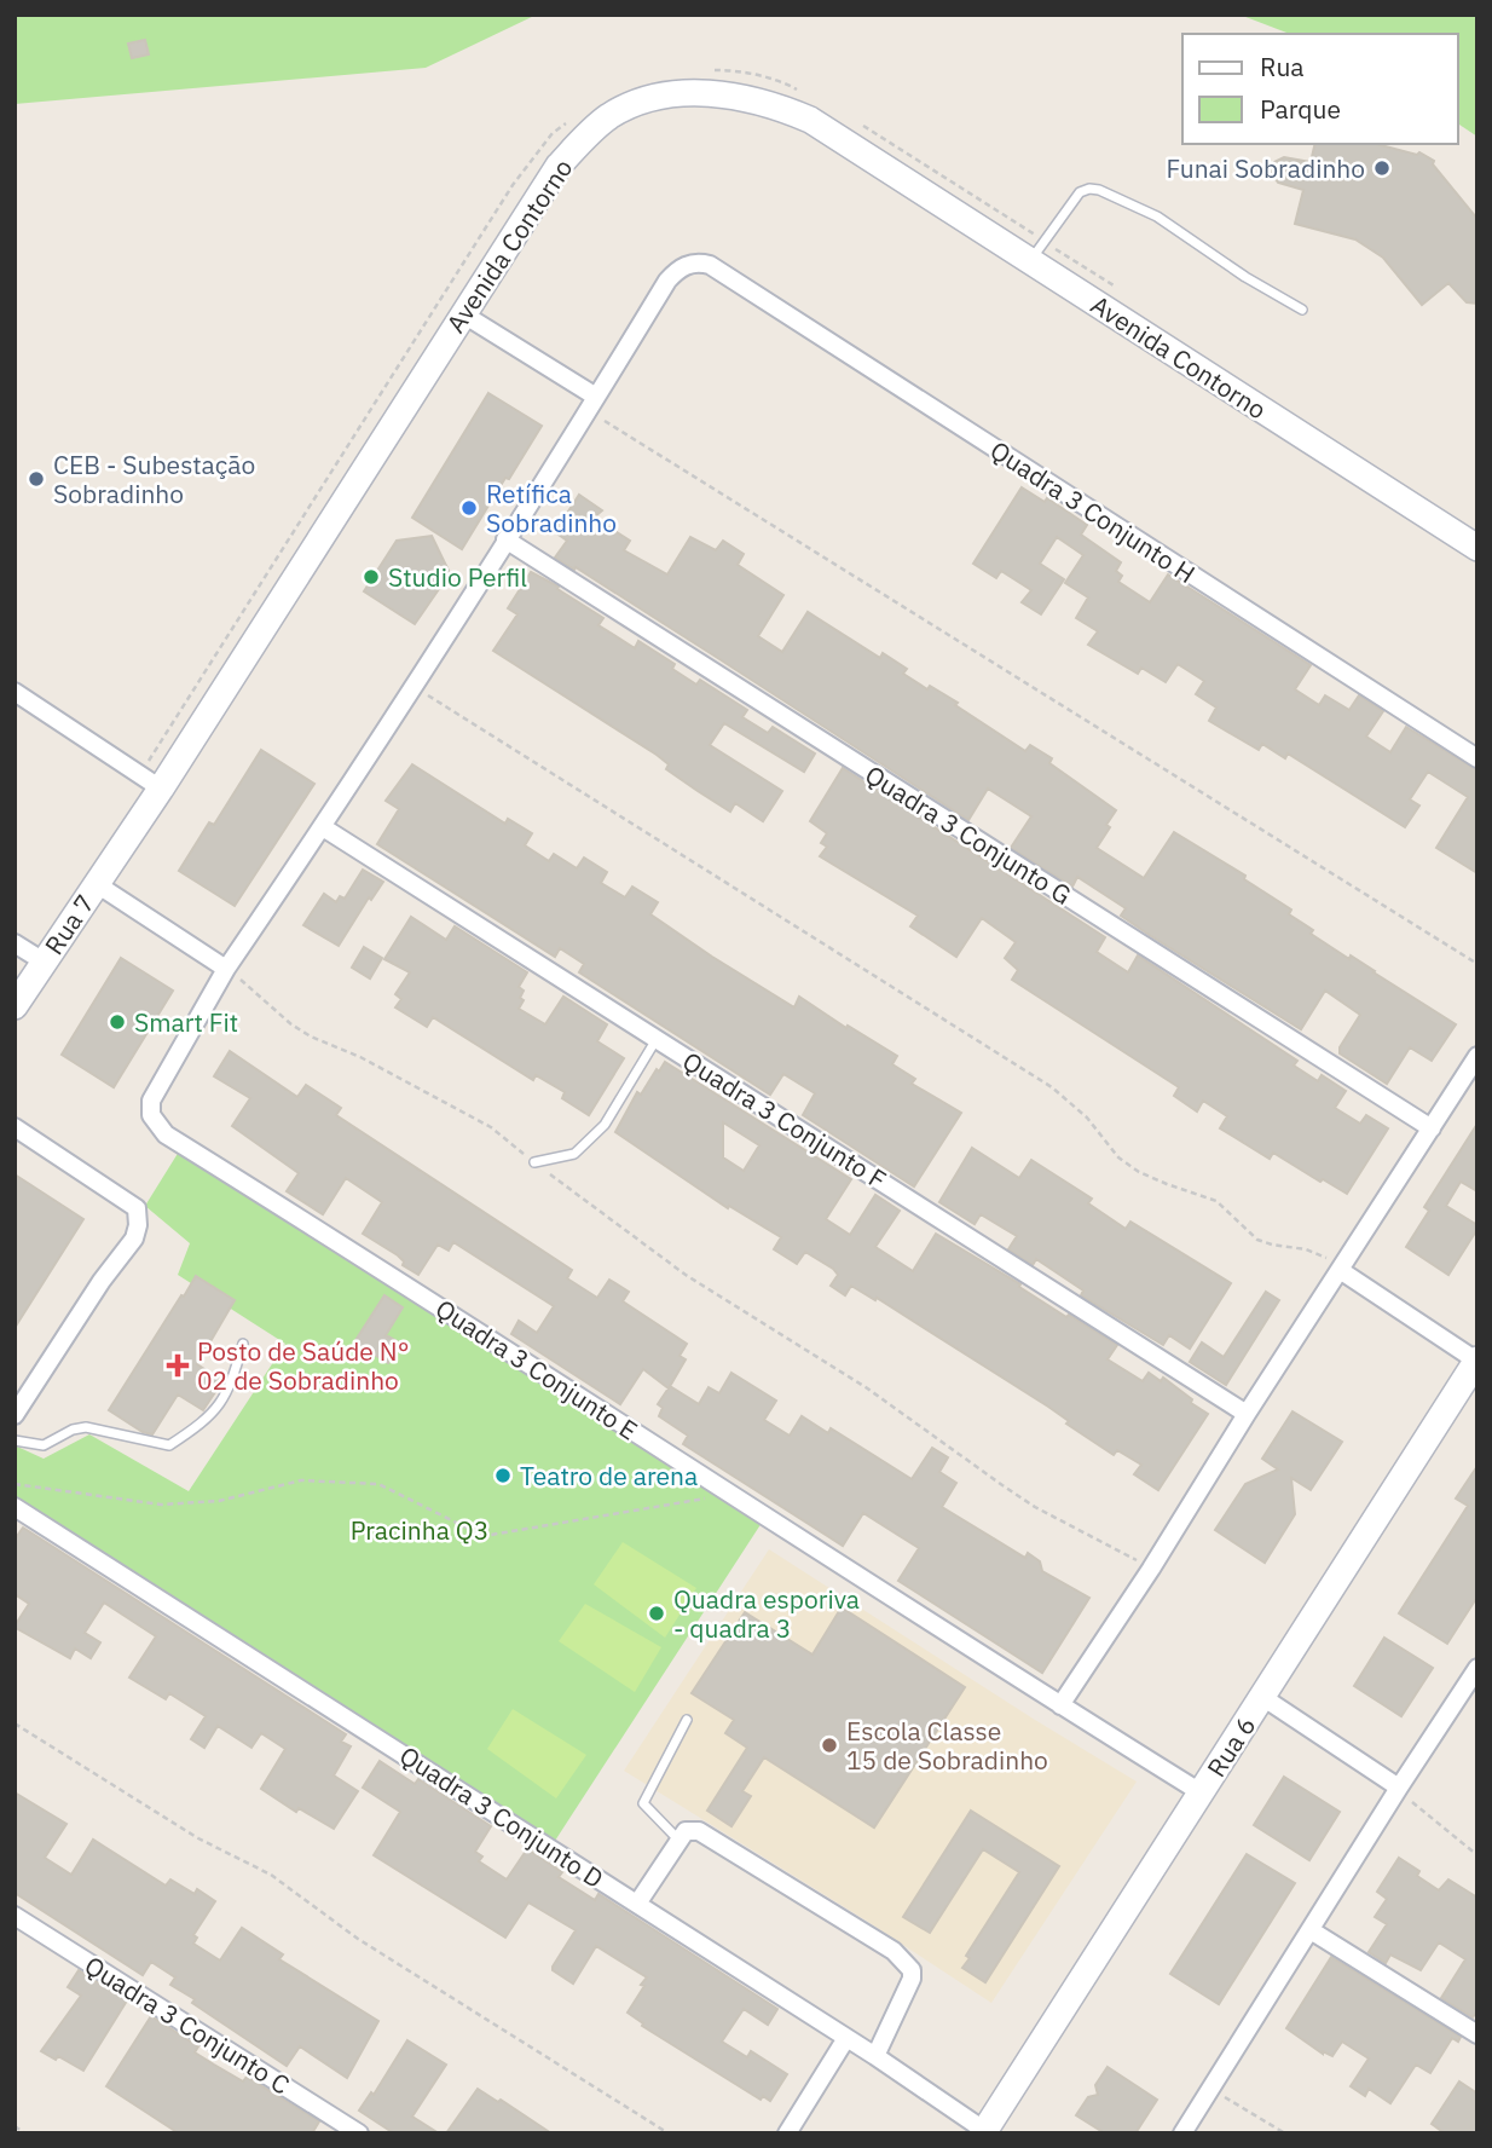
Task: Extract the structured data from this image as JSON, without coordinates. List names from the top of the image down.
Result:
{
  "streets": {
    "main road": ["Avenida Contorno", "Rua 7", "Rua 6"],
    "street": [
      "Quadra 3 Conjunto H",
      "Quadra 3 Conjunto G",
      "Quadra 3 Conjunto F",
      "Quadra 3 Conjunto E",
      "Quadra 3 Conjunto D",
      "Quadra 3 Conjunto C"
    ]
  },
  "crossings": [
    ["Avenida Contorno", "Rua 7"],
    ["Quadra 3 Conjunto H", "Quadra 3 Conjunto E"],
    ["Quadra 3 Conjunto G", "Quadra 3 Conjunto E"],
    ["Quadra 3 Conjunto F", "Quadra 3 Conjunto E"],
    ["Quadra 3 Conjunto E", "Rua 6"],
    ["Rua 6", "Quadra 3 Conjunto D"]
  ],
  "parks": ["Pracinha Q3"],
  "places": {
    "other": [
      "Funai Sobradinho",
      "CEB - Subestação Sobradinho",
      "Retífica Sobradinho",
      "Studio Perfil",
      "Smart Fit",
      "Teatro de arena",
      "Quadra esporiva - quadra 3",
      "Escola Classe 15 de Sobradinho"
    ],
    "health": ["Posto de Saúde N° 02 de Sobradinho"]
  },
  "legend": ["Rua", "Parque"]
}
